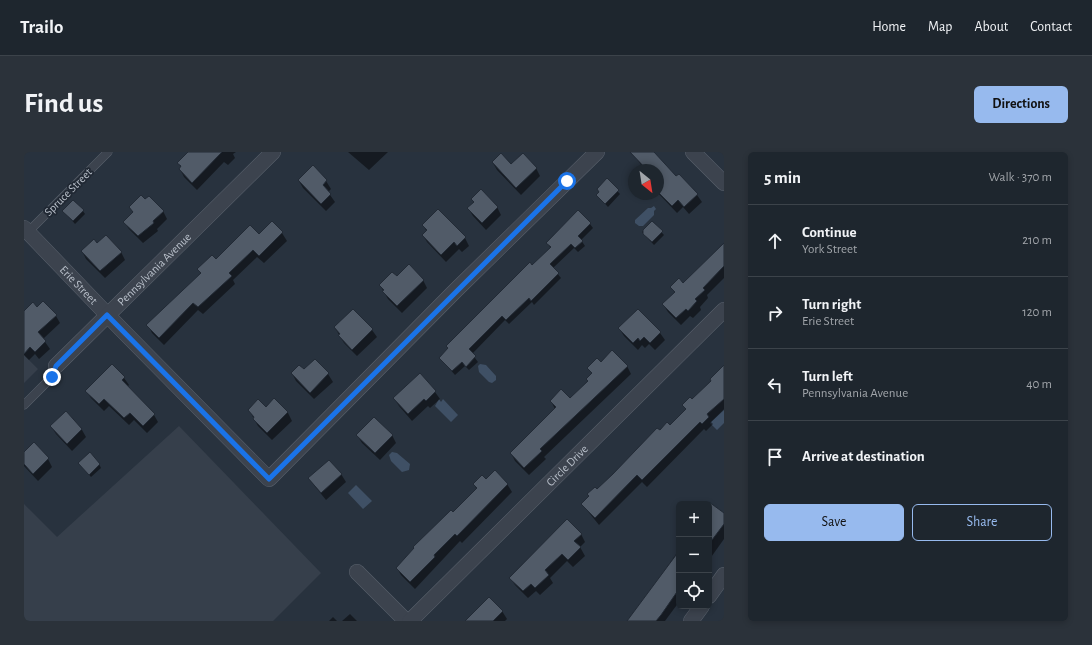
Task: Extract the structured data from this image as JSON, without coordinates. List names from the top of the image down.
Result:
{
  "streets": {
    "street": ["Pennsylvania Avenue", "Erie Street", "Circle Drive"],
    "lane": ["Spruce Street"]
  },
  "crossings": [
    ["Spruce Street", "Erie Street"],
    ["Pennsylvania Avenue", "Erie Street"]
  ],
  "north": "bottom right",
  "page": {
    "header": "Trailo",
    "nav": [
      "Home",
      "Map",
      "About",
      "Contact"
    ],
    "buttons": [
      "Directions",
      ["Save", "Share"]
    ],
    "title": "Find us",
    "heading": ["5 min", "Walk · 370 m"],
    "list": [
      ["Continue", "York Street", "210 m"],
      ["Turn right", "Erie Street", "120 m"],
      ["Turn left", "Pennsylvania Avenue", "40 m"],
      "Arrive at destination"
    ],
    "map_buttons": ["+", "−"]
  }
}
